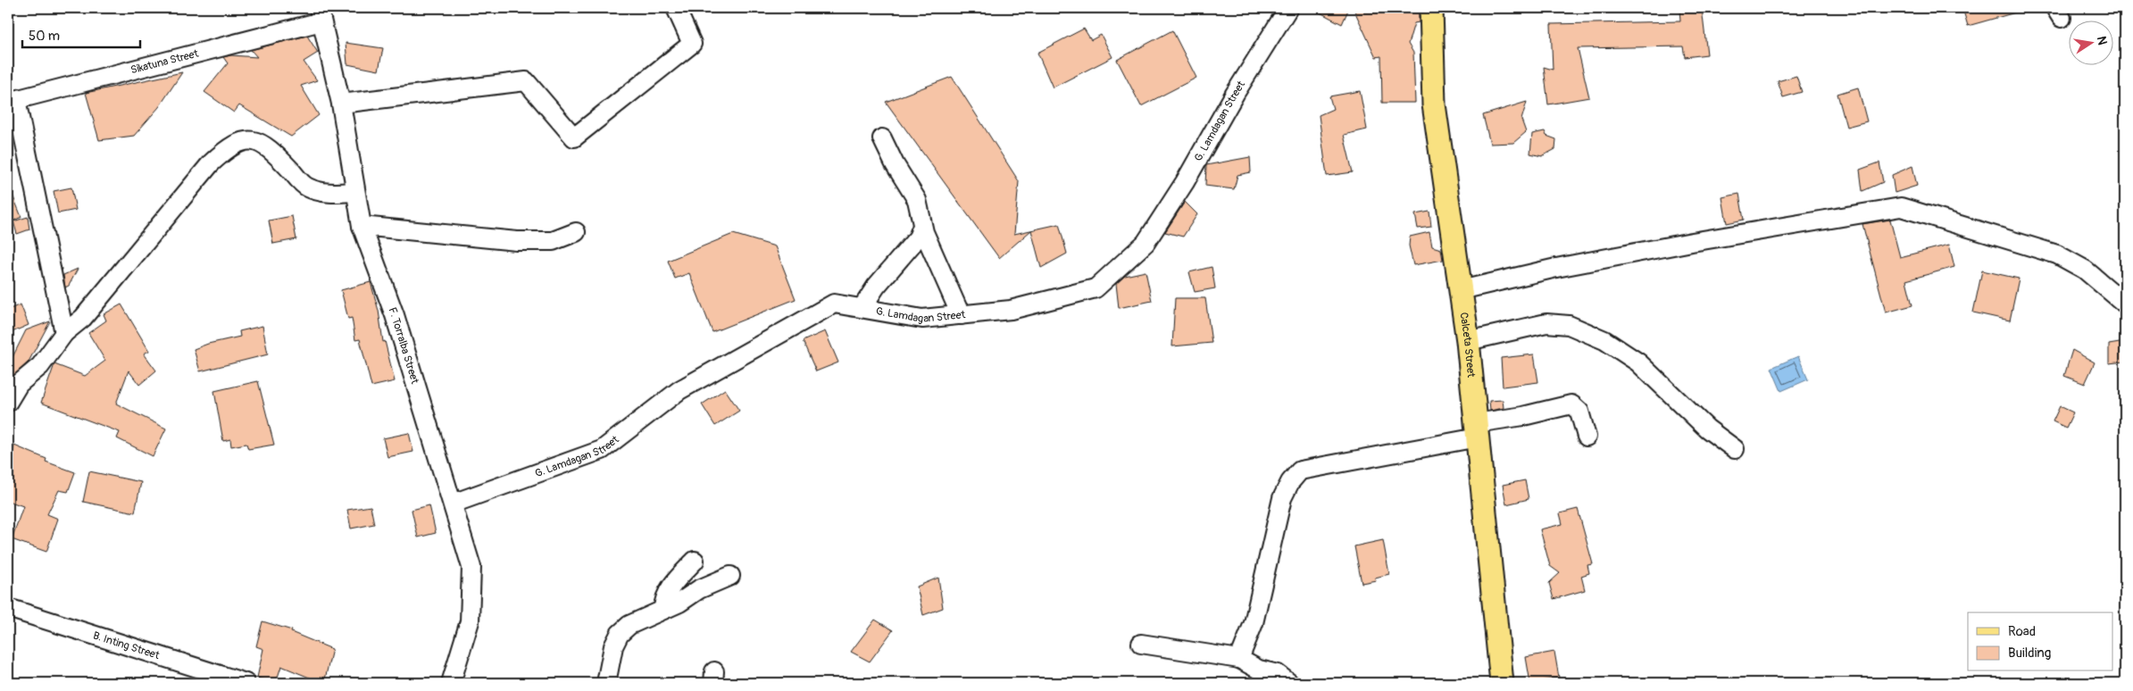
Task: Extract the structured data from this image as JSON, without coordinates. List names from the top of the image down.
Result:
{
  "streets": {
    "main road": ["Calceta Street"],
    "street": [
      "Sikatuna Street",
      "G. Lamdagan Street",
      "F. Torralba Street",
      "B. Inting Street"
    ]
  },
  "crossings": [
    ["Sikatuna Street", "F. Torralba Street"],
    ["G. Lamdagan Street", "F. Torralba Street"]
  ],
  "legend": ["Road", "Building"],
  "scale_bar": "50 m",
  "north": "right"
}
